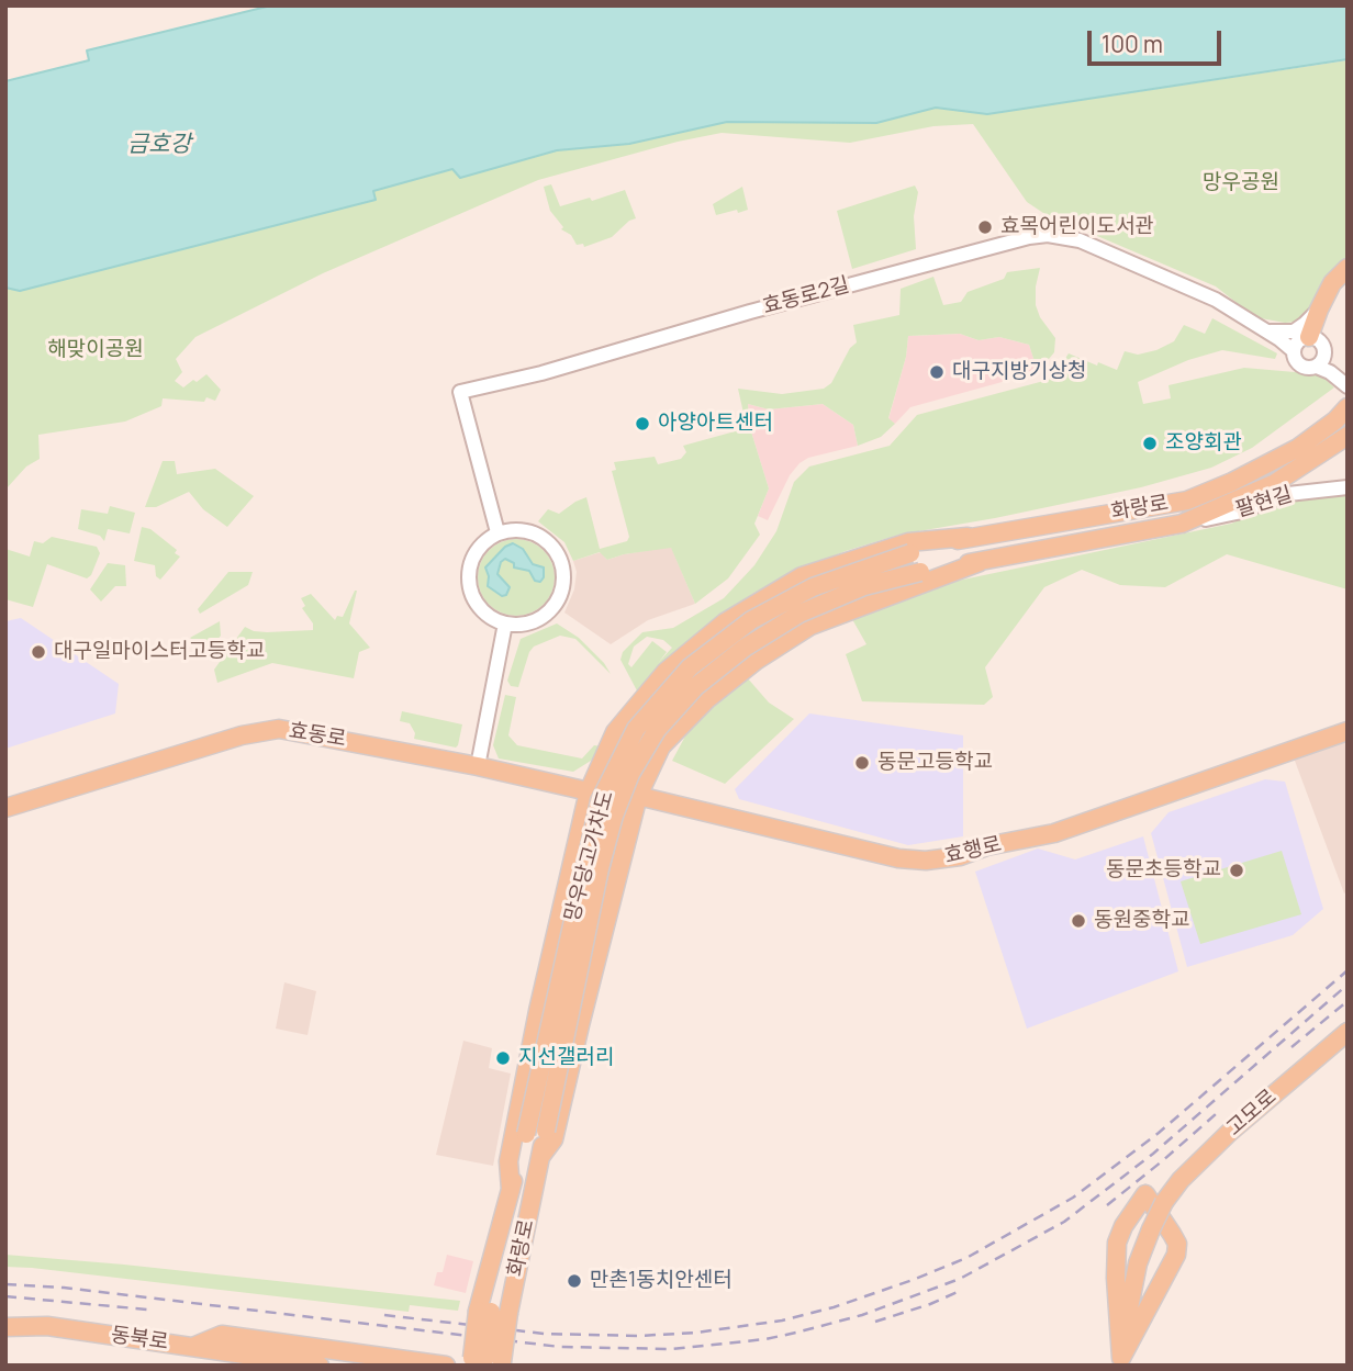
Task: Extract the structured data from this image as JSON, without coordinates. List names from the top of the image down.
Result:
{
  "streets": {
    "main road": [
      "화랑로",
      "효동로",
      "효행로",
      "망우당고가차도",
      "고모로",
      "동북로"
    ],
    "street": ["효동로2길", "팔현길"]
  },
  "crossings": [
    ["팔현길", "화랑로"],
    ["화랑로", "망우당고가차도"],
    ["효동로", "효행로"]
  ],
  "water": ["금호강"],
  "parks": ["망우공원", "해맞이공원"],
  "places": [
    "효목어린이도서관",
    "대구지방기상청",
    "아양아트센터",
    "조양회관",
    "대구일마이스터고등학교",
    "동문고등학교",
    "동문초등학교",
    "동원중학교",
    "지선갤러리",
    "만촌1동치안센터"
  ],
  "scale_bar": "100 m"
}
